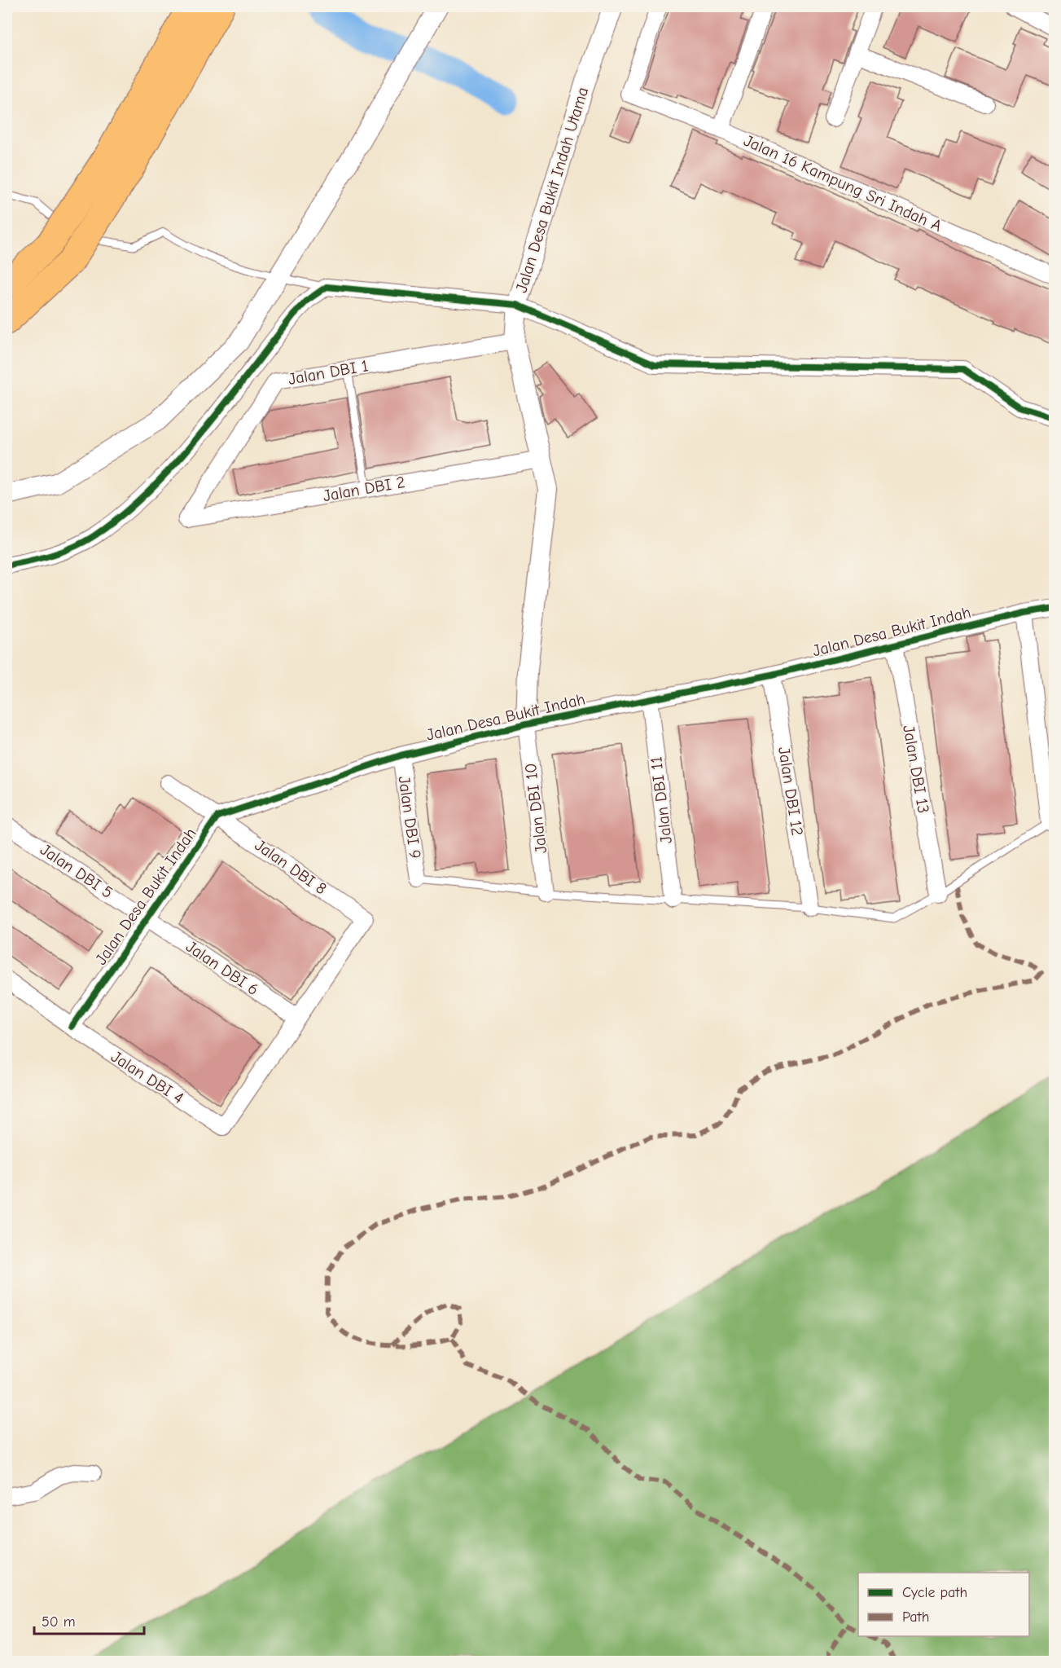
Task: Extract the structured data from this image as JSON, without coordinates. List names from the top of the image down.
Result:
{
  "streets": {
    "street": [
      "Jalan 16 Kampung Sri Indah A",
      "Jalan Desa Bukit Indah Utama",
      "Jalan DBI 1",
      "Jalan DBI 2",
      "Jalan Desa Bukit Indah",
      "Jalan DBI 13",
      "Jalan DBI 12",
      "Jalan DBI 11",
      "Jalan DBI 10",
      "Jalan DBI 9",
      "Jalan DBI 8",
      "Jalan DBI 5",
      "Jalan DBI 6",
      "Jalan DBI 4"
    ]
  },
  "crossings": [
    ["Jalan Desa Bukit Indah Utama", "Jalan DBI 1"],
    ["Jalan Desa Bukit Indah Utama", "Jalan DBI 2"],
    ["Jalan Desa Bukit Indah Utama", "Jalan Desa Bukit Indah"],
    ["Jalan Desa Bukit Indah Utama", "Jalan DBI 10"],
    ["Jalan DBI 1", "Jalan DBI 2"],
    ["Jalan Desa Bukit Indah", "Jalan DBI 13"],
    ["Jalan Desa Bukit Indah", "Jalan DBI 12"],
    ["Jalan Desa Bukit Indah", "Jalan DBI 11"],
    ["Jalan Desa Bukit Indah", "Jalan DBI 10"],
    ["Jalan Desa Bukit Indah", "Jalan DBI 9"],
    ["Jalan Desa Bukit Indah", "Jalan DBI 8"],
    ["Jalan Desa Bukit Indah", "Jalan DBI 5"],
    ["Jalan Desa Bukit Indah", "Jalan DBI 6"],
    ["Jalan Desa Bukit Indah", "Jalan DBI 4"],
    ["Jalan DBI 8", "Jalan DBI 6"],
    ["Jalan DBI 8", "Jalan DBI 4"],
    ["Jalan DBI 5", "Jalan DBI 6"],
    ["Jalan DBI 6", "Jalan DBI 4"]
  ],
  "legend": ["Cycle path", "Path"],
  "scale_bar": "50 m"
}
